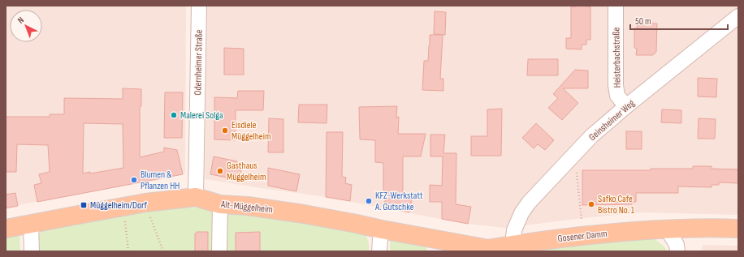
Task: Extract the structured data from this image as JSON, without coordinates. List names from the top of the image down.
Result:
{
  "streets": {
    "main road": ["Alt-Müggelheim", "Gosener Damm"],
    "street": ["Heisterbachstraße", "Odernheimer Straße", "Geinsheimer Weg"]
  },
  "crossings": [
    ["Heisterbachstraße", "Geinsheimer Weg"],
    ["Odernheimer Straße", "Alt-Müggelheim"],
    ["Geinsheimer Weg", "Alt-Müggelheim"],
    ["Geinsheimer Weg", "Gosener Damm"],
    ["Alt-Müggelheim", "Gosener Damm"]
  ],
  "places": {
    "other": [
      "Malerei Solga",
      "Eisdiele Müggelheim",
      "Gasthaus Müggelheim",
      "Blumen & Pflanzen HH",
      "KFZ-Werkstatt A. Gutschke",
      "Safko Cafe Bistro No. 1"
    ],
    "transit": ["Müggelheim/Dorf"]
  },
  "scale_bar": "50 m",
  "north": "top left"
}
